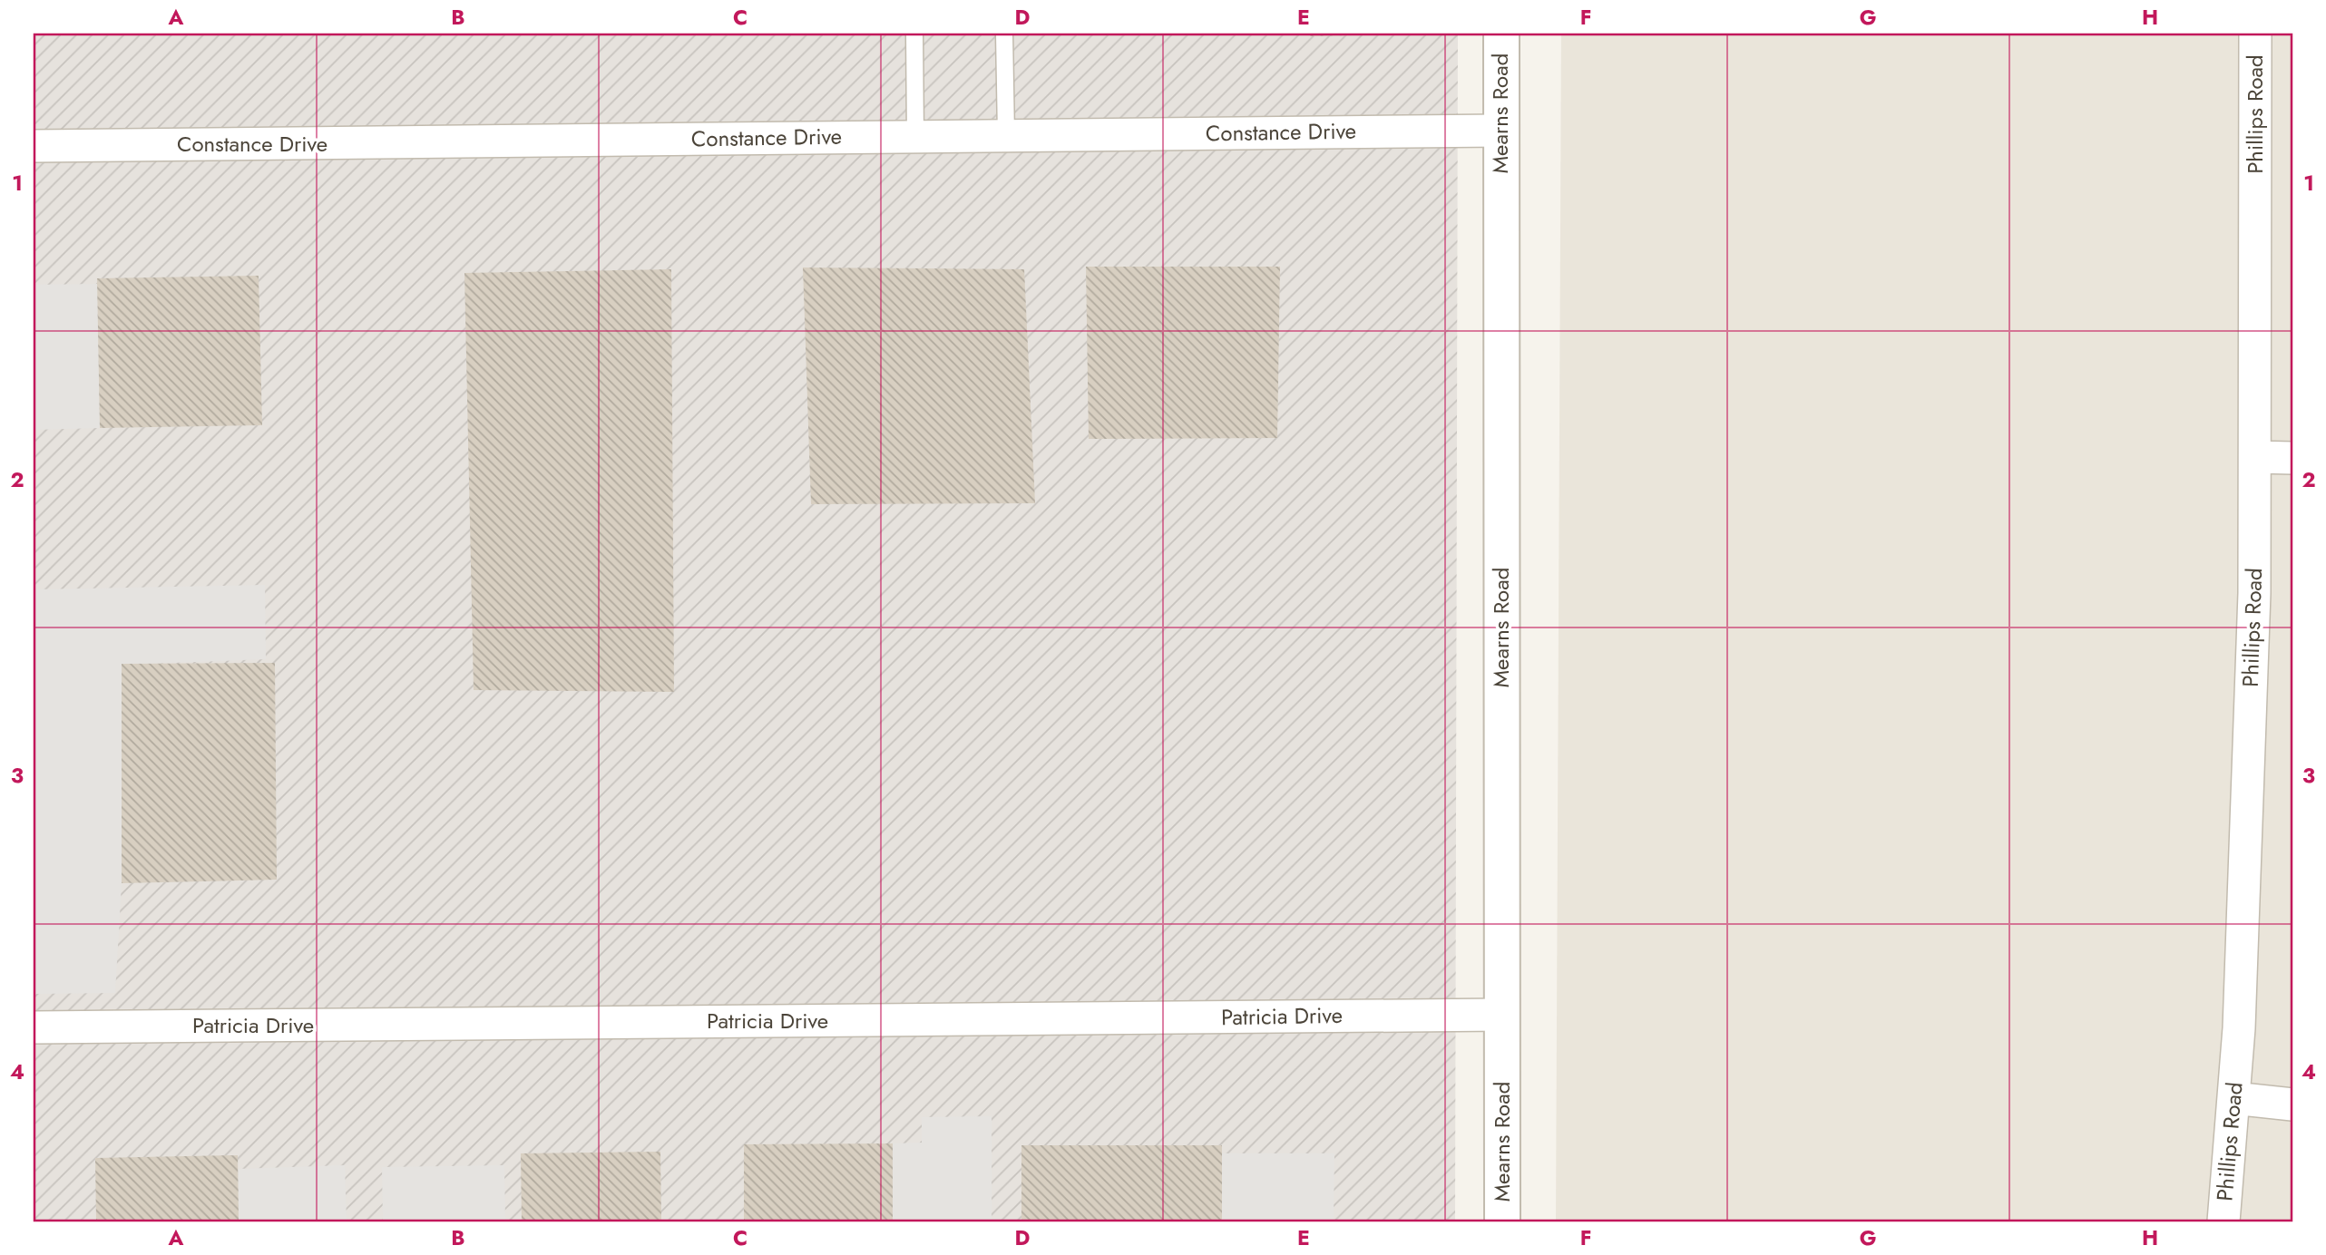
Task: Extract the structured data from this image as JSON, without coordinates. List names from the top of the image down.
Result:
{
  "streets": {
    "street": [
      "Mearns Road",
      "Phillips Road",
      "Constance Drive",
      "Patricia Drive"
    ]
  },
  "crossings": [
    ["Mearns Road", "Constance Drive"],
    ["Mearns Road", "Patricia Drive"]
  ],
  "grid": {
    "columns": [
      "A",
      "B",
      "C",
      "D",
      "E",
      "F",
      "G",
      "H"
    ],
    "rows": [
      "1",
      "2",
      "3",
      "4"
    ]
  }
}
